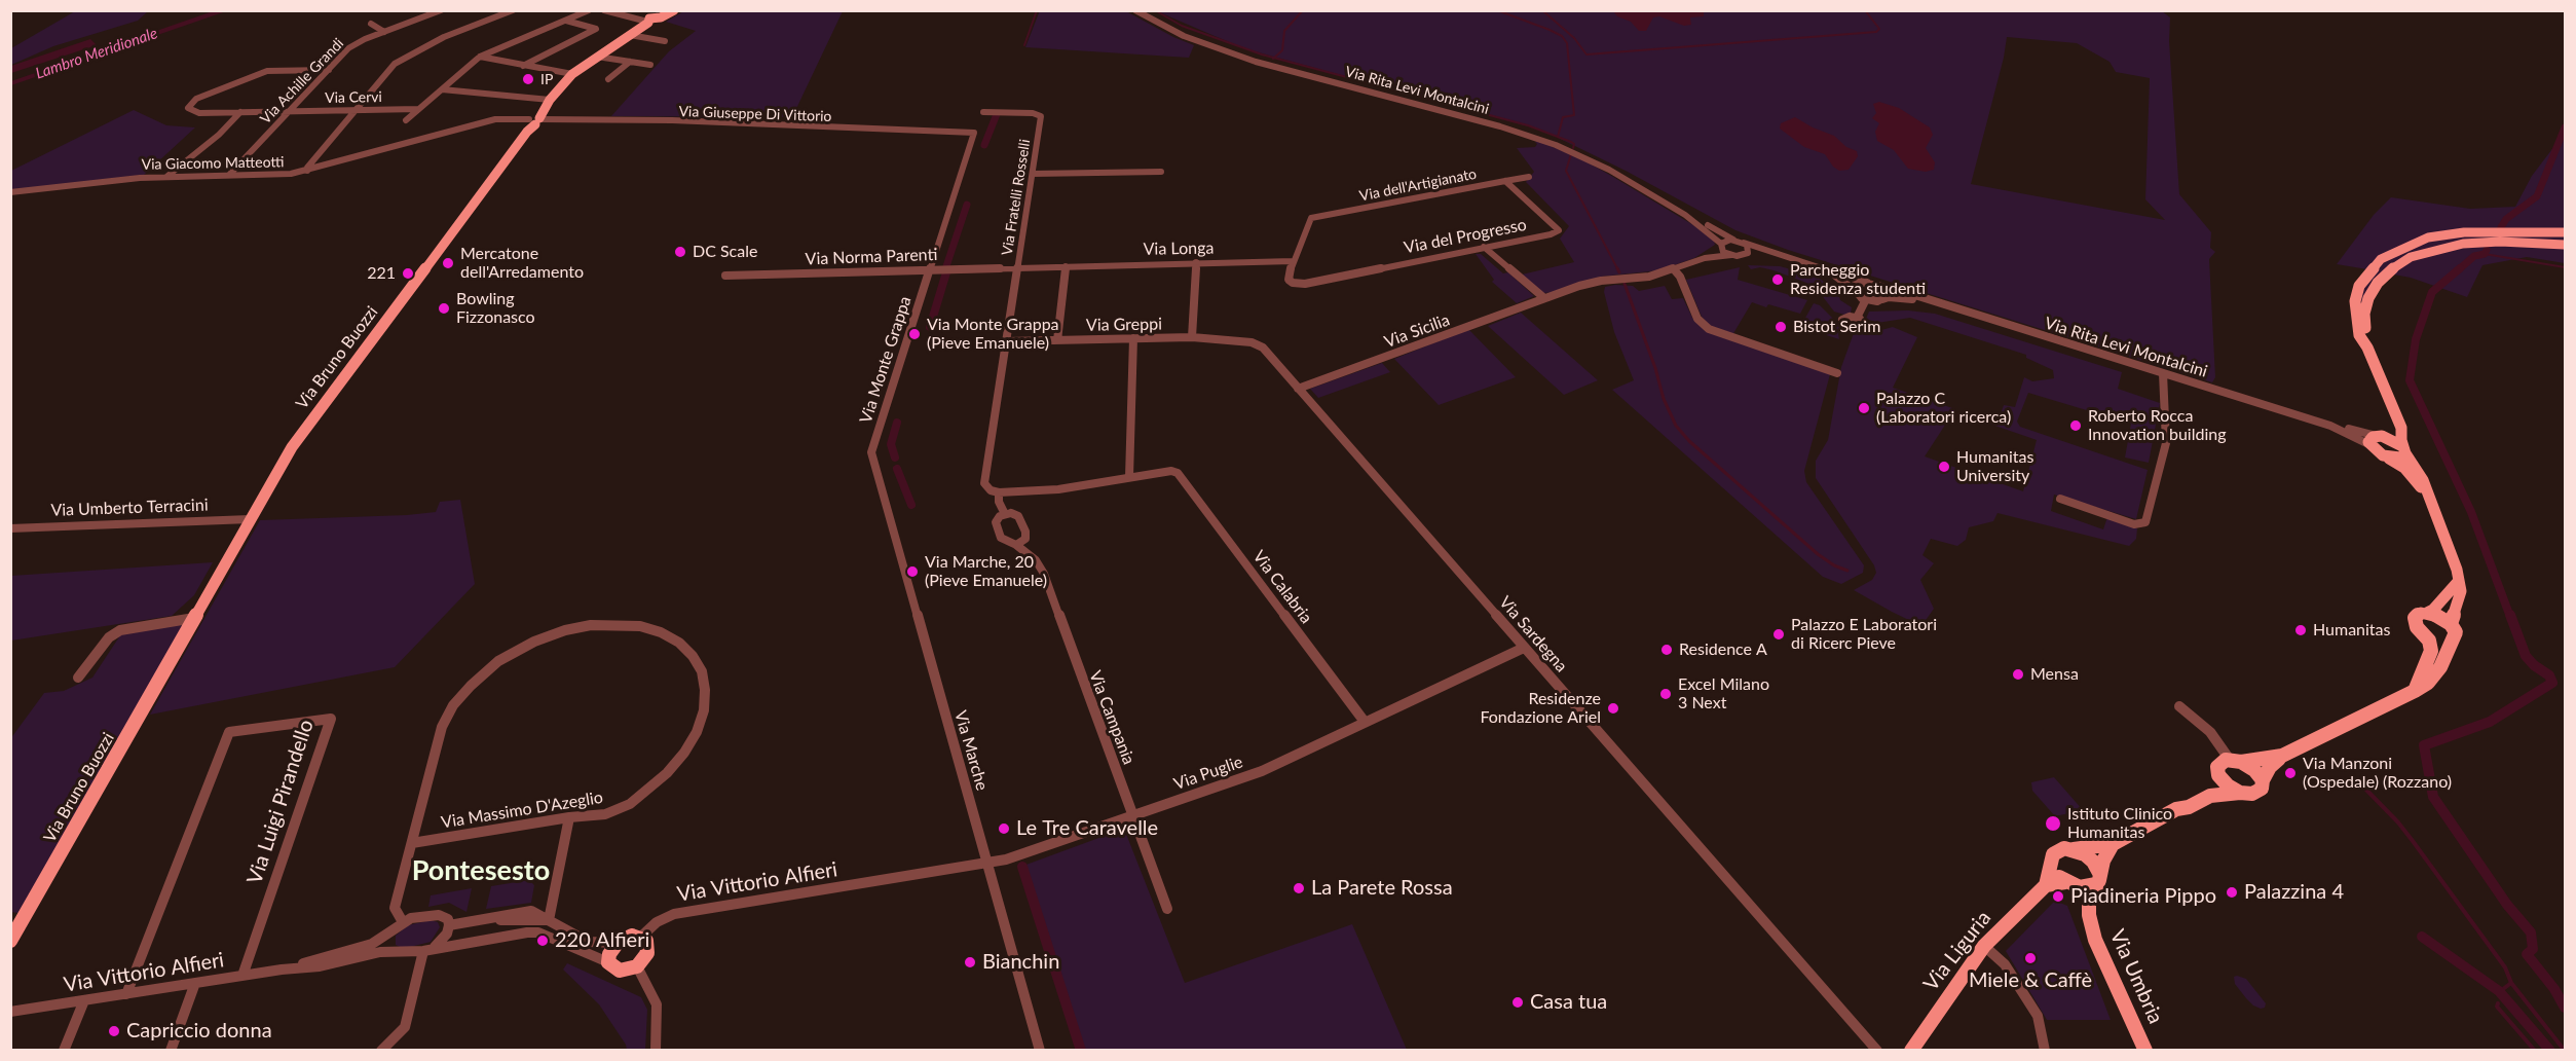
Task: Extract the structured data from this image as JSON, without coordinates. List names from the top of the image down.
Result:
{
  "streets": {
    "street": [
      "Via Achille Grandi",
      "Via Rita Levi Montalcini",
      "Via Cervi",
      "Via Giuseppe Di Vittorio",
      "Via Giacomo Matteotti",
      "Via dell'Artigianato",
      "Via Fratelli Rosselli",
      "Via del Progresso",
      "Via Longa",
      "Via Norma Parenti",
      "Via Greppi",
      "Via Sicilia",
      "Via Bruno Buozzi",
      "Via Monte Grappa",
      "Via Umberto Terracini",
      "Via Calabria",
      "Via Sardegna",
      "Via Campania",
      "Via Marche",
      "Via Puglie",
      "Via Luigi Pirandello",
      "Via Massimo D'Azeglio",
      "Via Vittorio Alfieri",
      "Via Liguria",
      "Via Umbria"
    ]
  },
  "crossings": [
    ["Via Achille Grandi", "Via Cervi"],
    ["Via Achille Grandi", "Via Giacomo Matteotti"],
    ["Via Giuseppe Di Vittorio", "Via Giacomo Matteotti"],
    ["Via Giuseppe Di Vittorio", "Via Bruno Buozzi"],
    ["Via Giuseppe Di Vittorio", "Via Monte Grappa"],
    ["Via Giacomo Matteotti", "Via Bruno Buozzi"],
    ["Via dell'Artigianato", "Via del Progresso"],
    ["Via dell'Artigianato", "Via Longa"],
    ["Via Fratelli Rosselli", "Via Longa"],
    ["Via Fratelli Rosselli", "Via Norma Parenti"],
    ["Via Fratelli Rosselli", "Via Greppi"],
    ["Via Fratelli Rosselli", "Via Campania"],
    ["Via del Progresso", "Via Longa"],
    ["Via Longa", "Via Norma Parenti"],
    ["Via Norma Parenti", "Via Monte Grappa"],
    ["Via Greppi", "Via Sardegna"],
    ["Via Sicilia", "Via Sardegna"],
    ["Via Bruno Buozzi", "Via Umberto Terracini"],
    ["Via Monte Grappa", "Via Marche"],
    ["Via Calabria", "Via Puglie"],
    ["Via Sardegna", "Via Puglie"],
    ["Via Campania", "Via Puglie"],
    ["Via Marche", "Via Puglie"],
    ["Via Puglie", "Via Vittorio Alfieri"],
    ["Via Luigi Pirandello", "Via Vittorio Alfieri"],
    ["Via Massimo D'Azeglio", "Via Vittorio Alfieri"]
  ],
  "districts": ["Pontesesto"],
  "water": ["Lambro Meridionale"],
  "places": [
    "IP",
    "DC Scale",
    "Mercatone dell'Arredamento",
    "221",
    "Parcheggio Residenza studenti",
    "Bowling Fizzonasco",
    "Bistot Serim",
    "Via Monte Grappa (Pieve Emanuele)",
    "Palazzo C (Laboratori ricerca)",
    "Roberto Rocca Innovation building",
    "Humanitas University",
    "Via Marche, 20 (Pieve Emanuele)",
    "Humanitas",
    "Palazzo E Laboratori di Ricerc Pieve",
    "Residence A",
    "Mensa",
    "Excel Milano 3 Next",
    "Residenze Fondazione Ariel",
    "Via Manzoni (Ospedale) (Rozzano)",
    "Istituto Clinico Humanitas",
    "Le Tre Caravelle",
    "La Parete Rossa",
    "Palazzina 4",
    "Piadineria Pippo",
    "220 Alfieri",
    "Miele & Caffè",
    "Bianchin",
    "Casa tua",
    "Capriccio donna"
  ]
}
